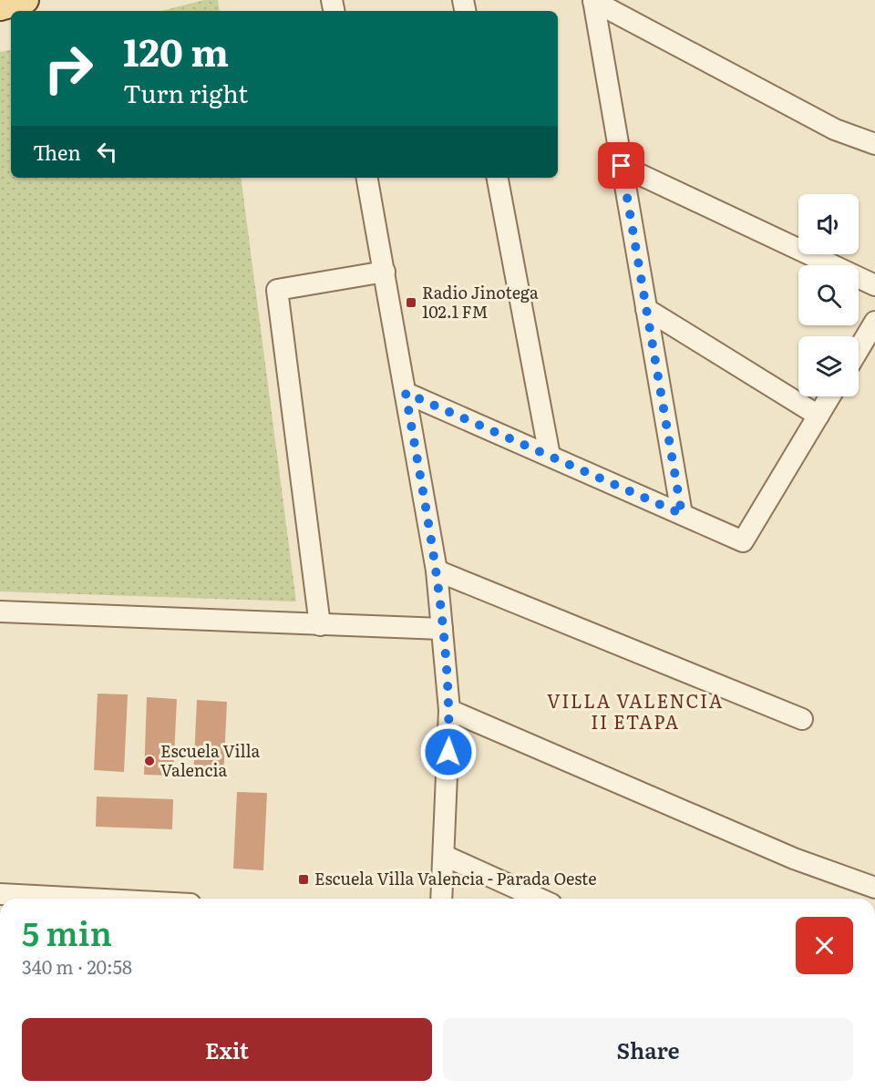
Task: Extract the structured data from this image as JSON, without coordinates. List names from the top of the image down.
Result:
{
  "districts": ["VILLA VALENCIA II ETAPA"],
  "places": {
    "transit": ["Radio Jinotega 102.1 FM", "Escuela Villa Valencia - Parada Oeste"],
    "other": ["Escuela Villa Valencia"]
  },
  "page": {
    "turn": ["120 m", "Turn right"],
    "then": "Then",
    "heading": ["5 min", "340 m · 20:58"],
    "buttons": ["Exit", "Share"]
  }
}
